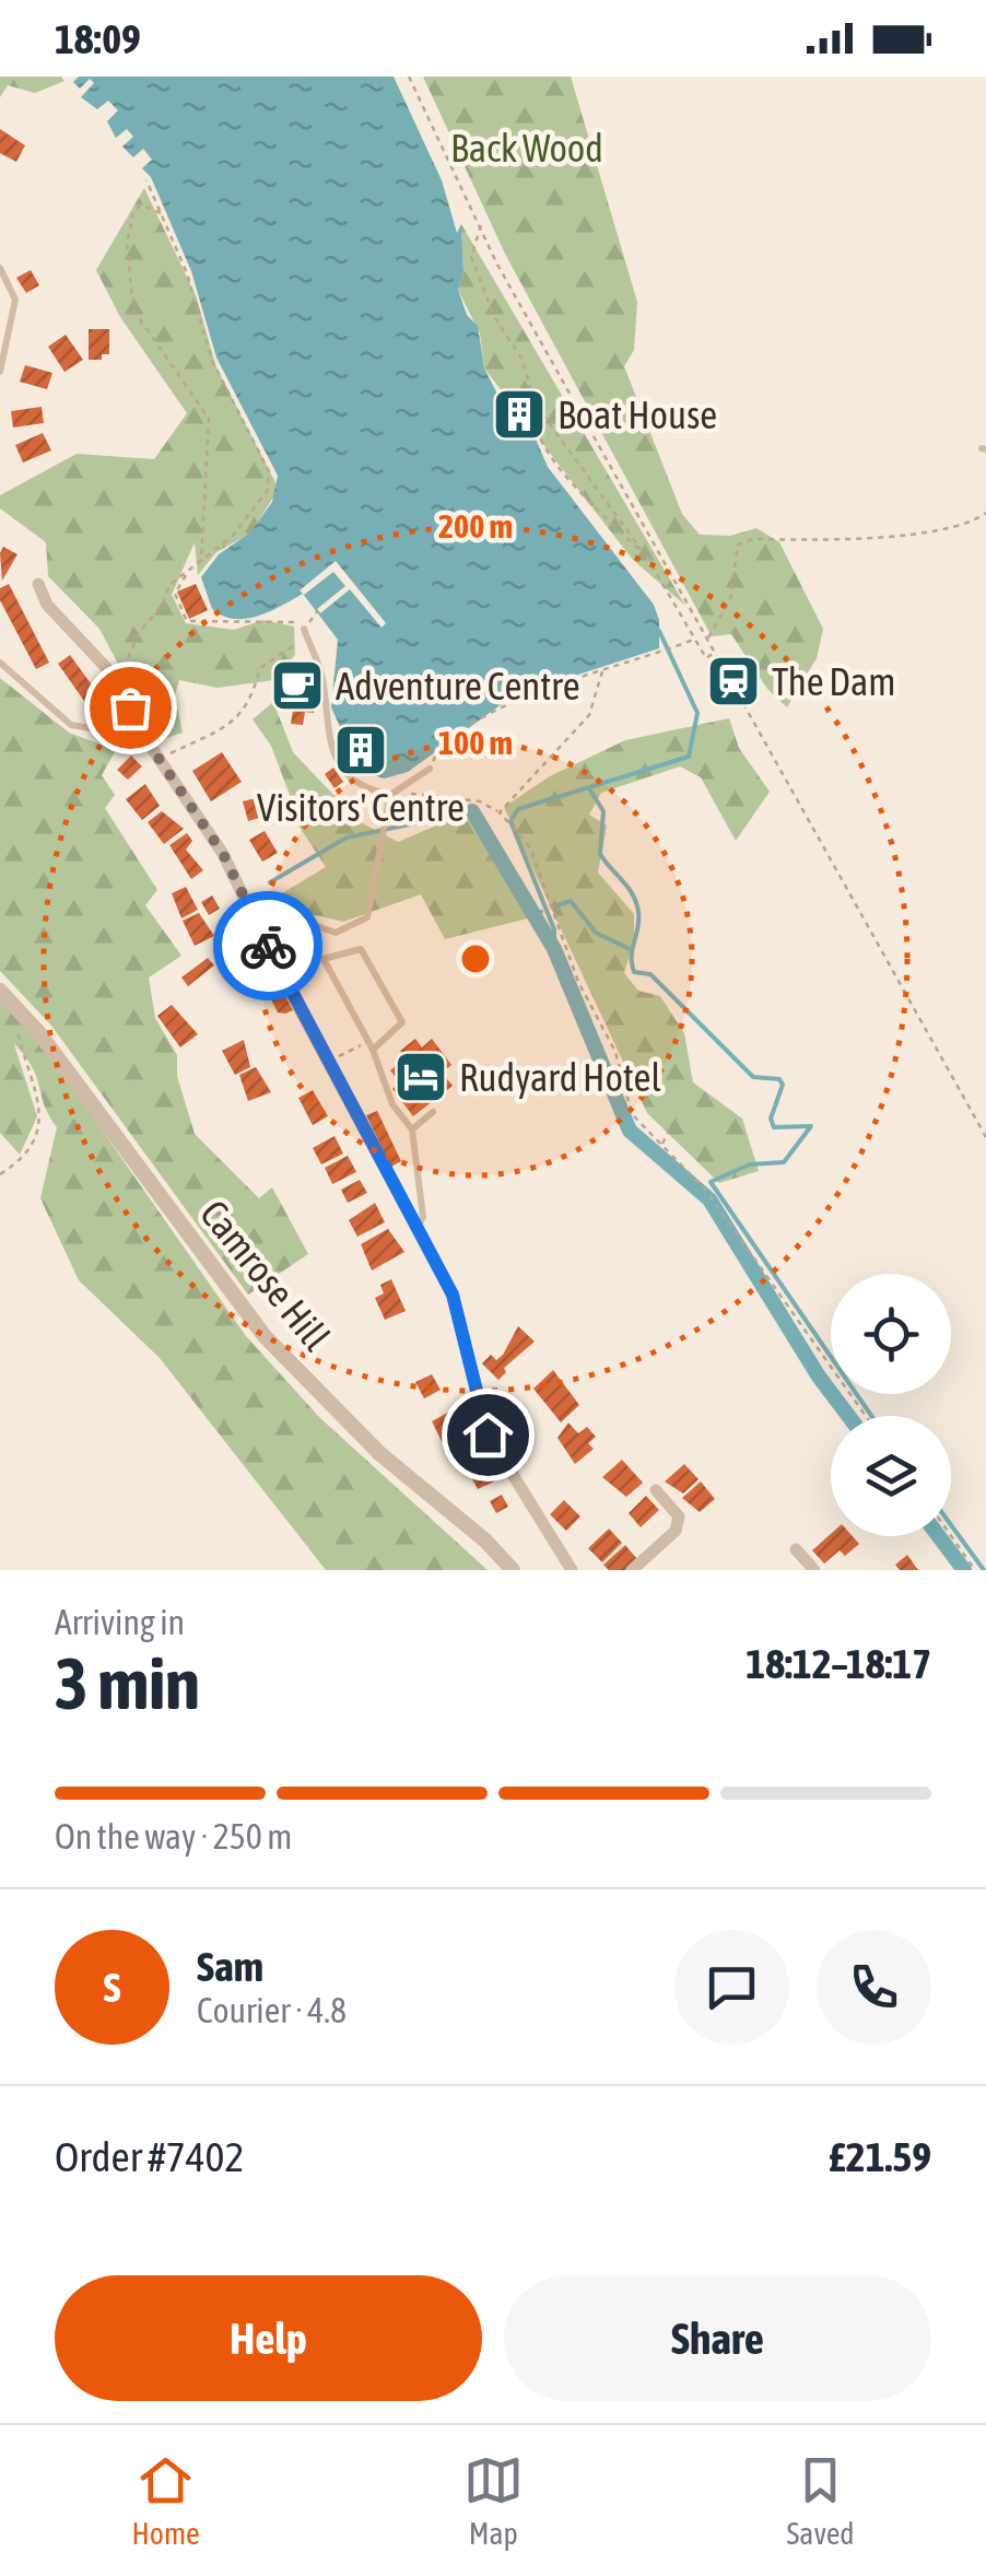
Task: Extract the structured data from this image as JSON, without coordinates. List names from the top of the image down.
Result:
{
  "streets": {
    "street": ["Camrose Hill"]
  },
  "parks": ["Back Wood"],
  "places": {
    "building": ["Boat House", "Visitors' Centre"],
    "station": ["The Dam"],
    "cafe": ["Adventure Centre"],
    "hotel": ["Rudyard Hotel"]
  },
  "page": {
    "status": "18:09",
    "heading": ["3 min", "Arriving in", "18:12–18:17"],
    "panel": [
      "Sam",
      "Courier · 4.8",
      "Order #7402",
      "£21.59"
    ],
    "bar": "On the way · 250 m",
    "round": "S",
    "buttons": ["Help", "Share"],
    "tabs": ["Home", "Map", "Saved"]
  },
  "rings": ["200 m", "100 m"]
}
